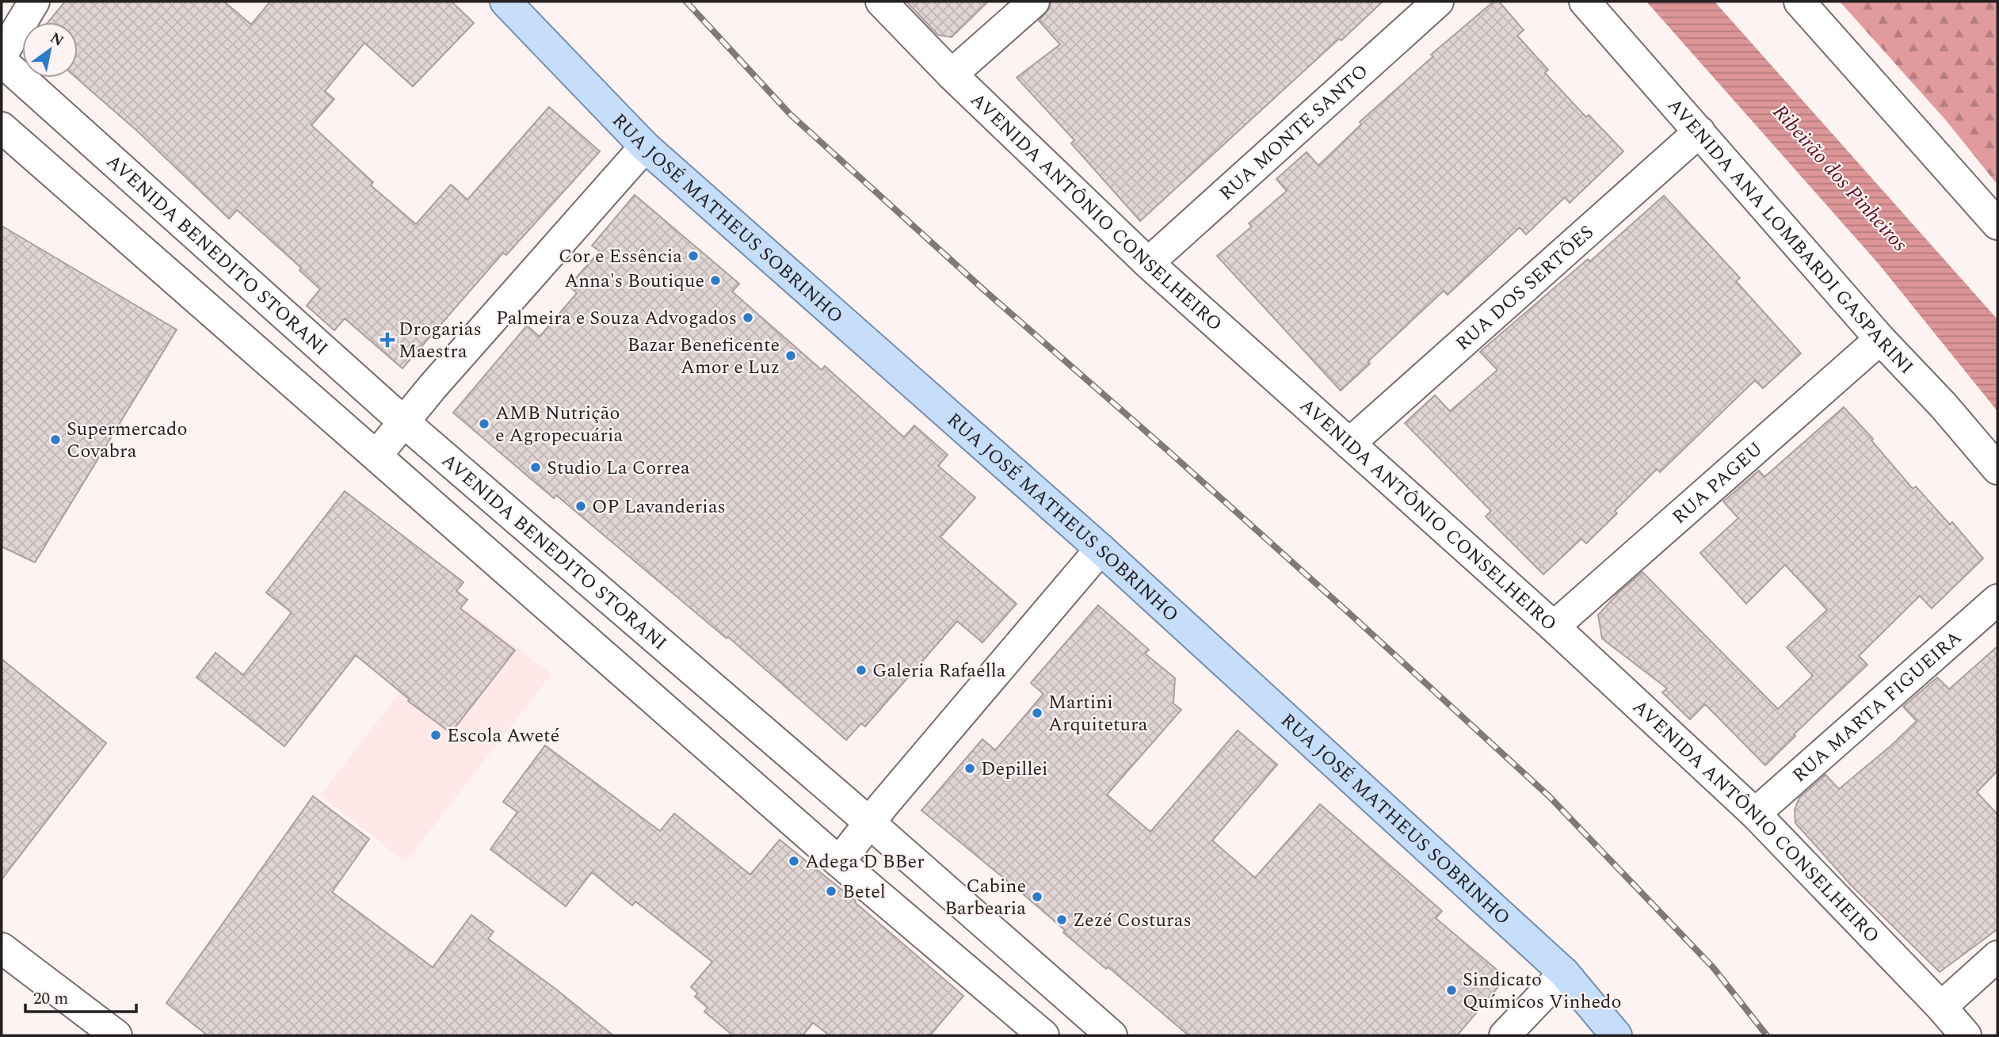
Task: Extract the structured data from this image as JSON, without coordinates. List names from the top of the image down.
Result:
{
  "streets": {
    "main road": ["RUA JOSÉ MATHEUS SOBRINHO"],
    "street": [
      "RUA MONTE SANTO",
      "AVENIDA ANTÔNIO CONSELHEIRO",
      "AVENIDA ANA LOMBARDI GASPARINI",
      "AVENIDA BENEDITO STORANI",
      "RUA DOS SERTÕES",
      "RUA PAGEU",
      "RUA MARTA FIGUEIRA"
    ]
  },
  "crossings": [
    ["RUA MONTE SANTO", "AVENIDA ANTÔNIO CONSELHEIRO"],
    ["AVENIDA ANTÔNIO CONSELHEIRO", "RUA DOS SERTÕES"],
    ["AVENIDA ANTÔNIO CONSELHEIRO", "RUA PAGEU"],
    ["AVENIDA ANTÔNIO CONSELHEIRO", "RUA MARTA FIGUEIRA"],
    ["AVENIDA ANA LOMBARDI GASPARINI", "RUA DOS SERTÕES"],
    ["AVENIDA ANA LOMBARDI GASPARINI", "RUA PAGEU"]
  ],
  "water": ["Ribeirão dos Pinheiros"],
  "places": {
    "other": [
      "Cor e Essência",
      "Anna's Boutique",
      "Palmeira e Souza Advogados",
      "Bazar Beneficente Amor e Luz",
      "AMB Nutrição e Agropecuária",
      "Supermercado Covabra",
      "Studio La Correa",
      "OP Lavanderias",
      "Galeria Rafaella",
      "Martini Arquitetura",
      "Escola Aweté",
      "Depillei",
      "Adega D BBer",
      "Betel",
      "Cabine Barbearia",
      "Zezé Costuras",
      "Sindicato Químicos Vinhedo"
    ],
    "health": ["Drogarias Maestra"]
  },
  "scale_bar": "20 m",
  "north": "top right"
}
